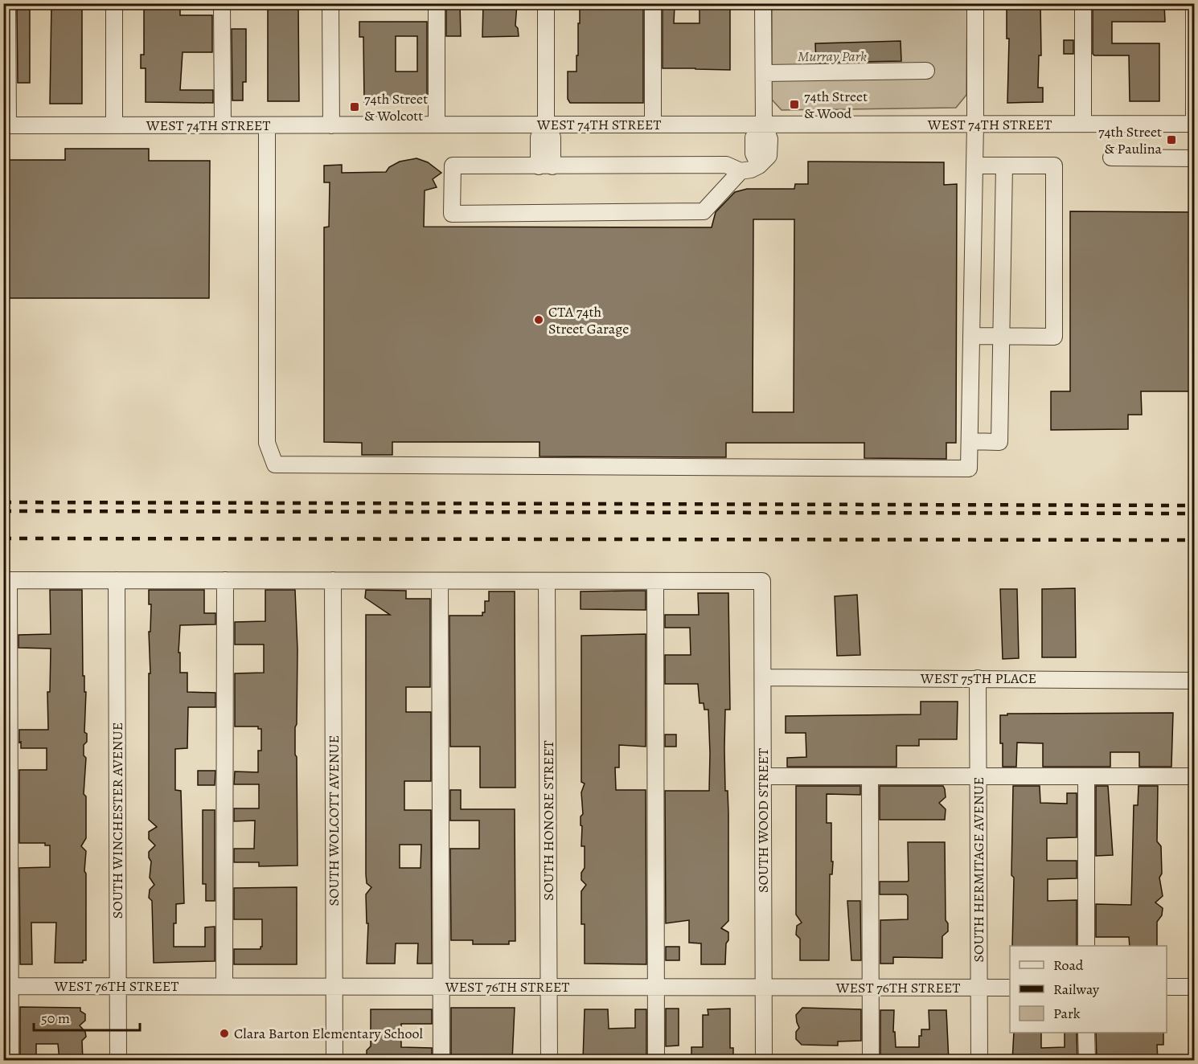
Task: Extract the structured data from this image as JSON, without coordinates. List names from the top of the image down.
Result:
{
  "streets": {
    "street": [
      "WEST 74TH STREET",
      "WEST 75TH PLACE",
      "SOUTH WINCHESTER AVENUE",
      "SOUTH WOLCOTT AVENUE",
      "SOUTH HONORE STREET",
      "SOUTH WOOD STREET",
      "SOUTH HERMITAGE AVENUE",
      "WEST 76TH STREET"
    ]
  },
  "crossings": [
    ["WEST 75TH PLACE", "SOUTH WOOD STREET"],
    ["WEST 75TH PLACE", "SOUTH HERMITAGE AVENUE"],
    ["SOUTH WINCHESTER AVENUE", "WEST 76TH STREET"],
    ["SOUTH WOLCOTT AVENUE", "WEST 76TH STREET"],
    ["SOUTH HONORE STREET", "WEST 76TH STREET"],
    ["SOUTH WOOD STREET", "WEST 76TH STREET"],
    ["SOUTH HERMITAGE AVENUE", "WEST 76TH STREET"]
  ],
  "parks": ["Murray Park"],
  "places": {
    "transit": ["74th Street & Wood", "74th Street & Wolcott", "74th Street & Paulina"],
    "other": ["CTA 74th Street Garage", "Clara Barton Elementary School"]
  },
  "legend": ["Road", "Railway", "Park"],
  "scale_bar": "50 m"
}
